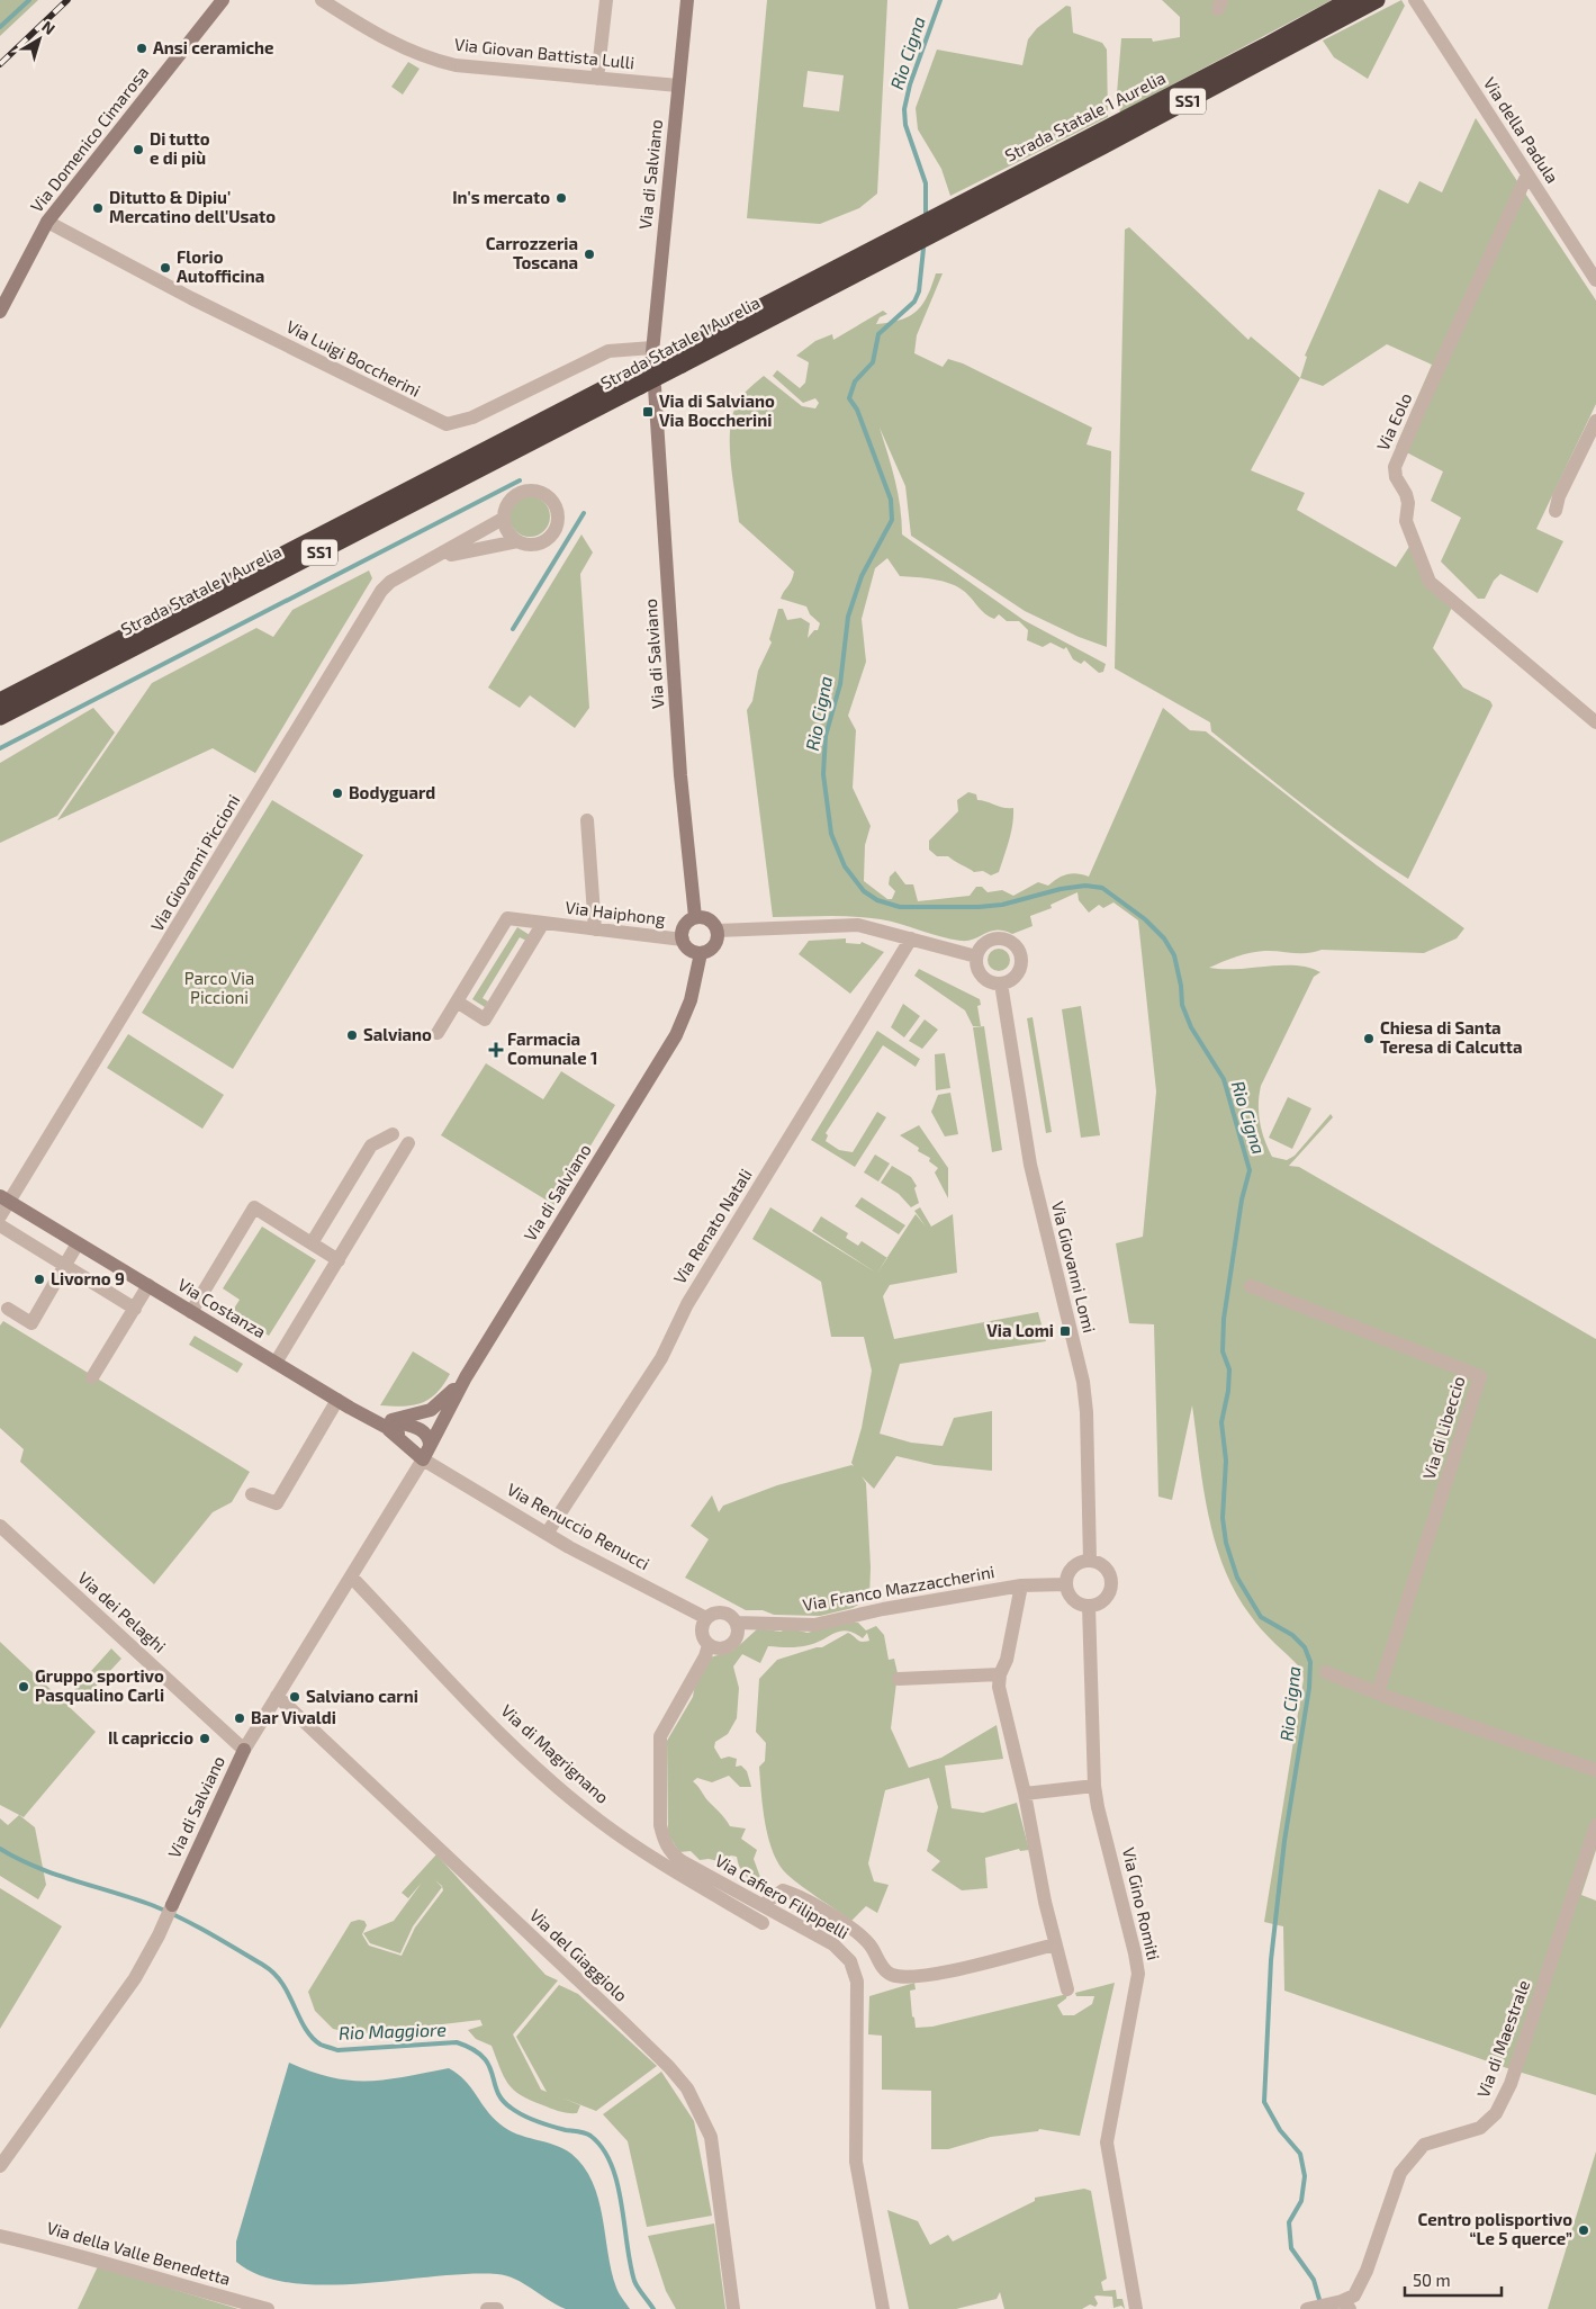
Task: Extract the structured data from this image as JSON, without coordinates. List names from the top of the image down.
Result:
{
  "streets": {
    "highway": ["SS1", "Strada Statale 1 Aurelia"],
    "street": [
      "Via Giovan Battista Lulli",
      "Via della Padula",
      "Via Domenico Cimarosa",
      "Via di Salviano",
      "Via Luigi Boccherini",
      "Via Eolo",
      "Via Giovanni Piccioni",
      "Via Haiphong",
      "Via Renato Natali",
      "Via Giovanni Lomi",
      "Via Costanza",
      "Via di Libeccio",
      "Via Renuccio Renucci",
      "Via Franco Mazzaccherini",
      "Via dei Pelaghi",
      "Via di Magrignano",
      "Via Cafiero Filippelli",
      "Via Gino Romiti",
      "Via del Giaggiolo",
      "Via di Maestrale",
      "Via della Valle Benedetta"
    ]
  },
  "crossings": [
    ["Via Giovan Battista Lulli", "Via di Salviano"],
    ["Strada Statale 1 Aurelia", "Via di Salviano"],
    ["Via della Padula", "Via Eolo"],
    ["Via Domenico Cimarosa", "Via Luigi Boccherini"],
    ["Via di Salviano", "Via Luigi Boccherini"],
    ["Via di Salviano", "Via Haiphong"],
    ["Via di Salviano", "Via Costanza"],
    ["Via di Salviano", "Via Renuccio Renucci"],
    ["Via di Salviano", "Via dei Pelaghi"],
    ["Via di Salviano", "Via di Magrignano"],
    ["Via di Salviano", "Via del Giaggiolo"],
    ["Via Giovanni Piccioni", "Via Costanza"],
    ["Via Renato Natali", "Via Renuccio Renucci"],
    ["Via Giovanni Lomi", "Via Franco Mazzaccherini"],
    ["Via Giovanni Lomi", "Via Gino Romiti"],
    ["Via Costanza", "Via Renuccio Renucci"],
    ["Via Renuccio Renucci", "Via Franco Mazzaccherini"],
    ["Via Renuccio Renucci", "Via Cafiero Filippelli"],
    ["Via Franco Mazzaccherini", "Via Cafiero Filippelli"],
    ["Via Franco Mazzaccherini", "Via Gino Romiti"]
  ],
  "water": ["Rio Cigna", "Rio Maggiore"],
  "parks": ["Parco Via Piccioni"],
  "places": {
    "other": [
      "Ansi ceramiche",
      "Di tutto e di più",
      "In's mercato",
      "Ditutto & Dipiu' Mercatino dell'Usato",
      "Carrozzeria Toscana",
      "Florio Autofficina",
      "Bodyguard",
      "Salviano",
      "Chiesa di Santa Teresa di Calcutta",
      "Livorno 9",
      "Gruppo sportivo Pasqualino Carli",
      "Salviano carni",
      "Bar Vivaldi",
      "Il capriccio",
      "Centro polisportivo “Le 5 querce”"
    ],
    "transit": ["Via di Salviano Via Boccherini", "Via Lomi"],
    "health": ["Farmacia Comunale 1"]
  },
  "scale_bar": "50 m",
  "north": "top right"
}
